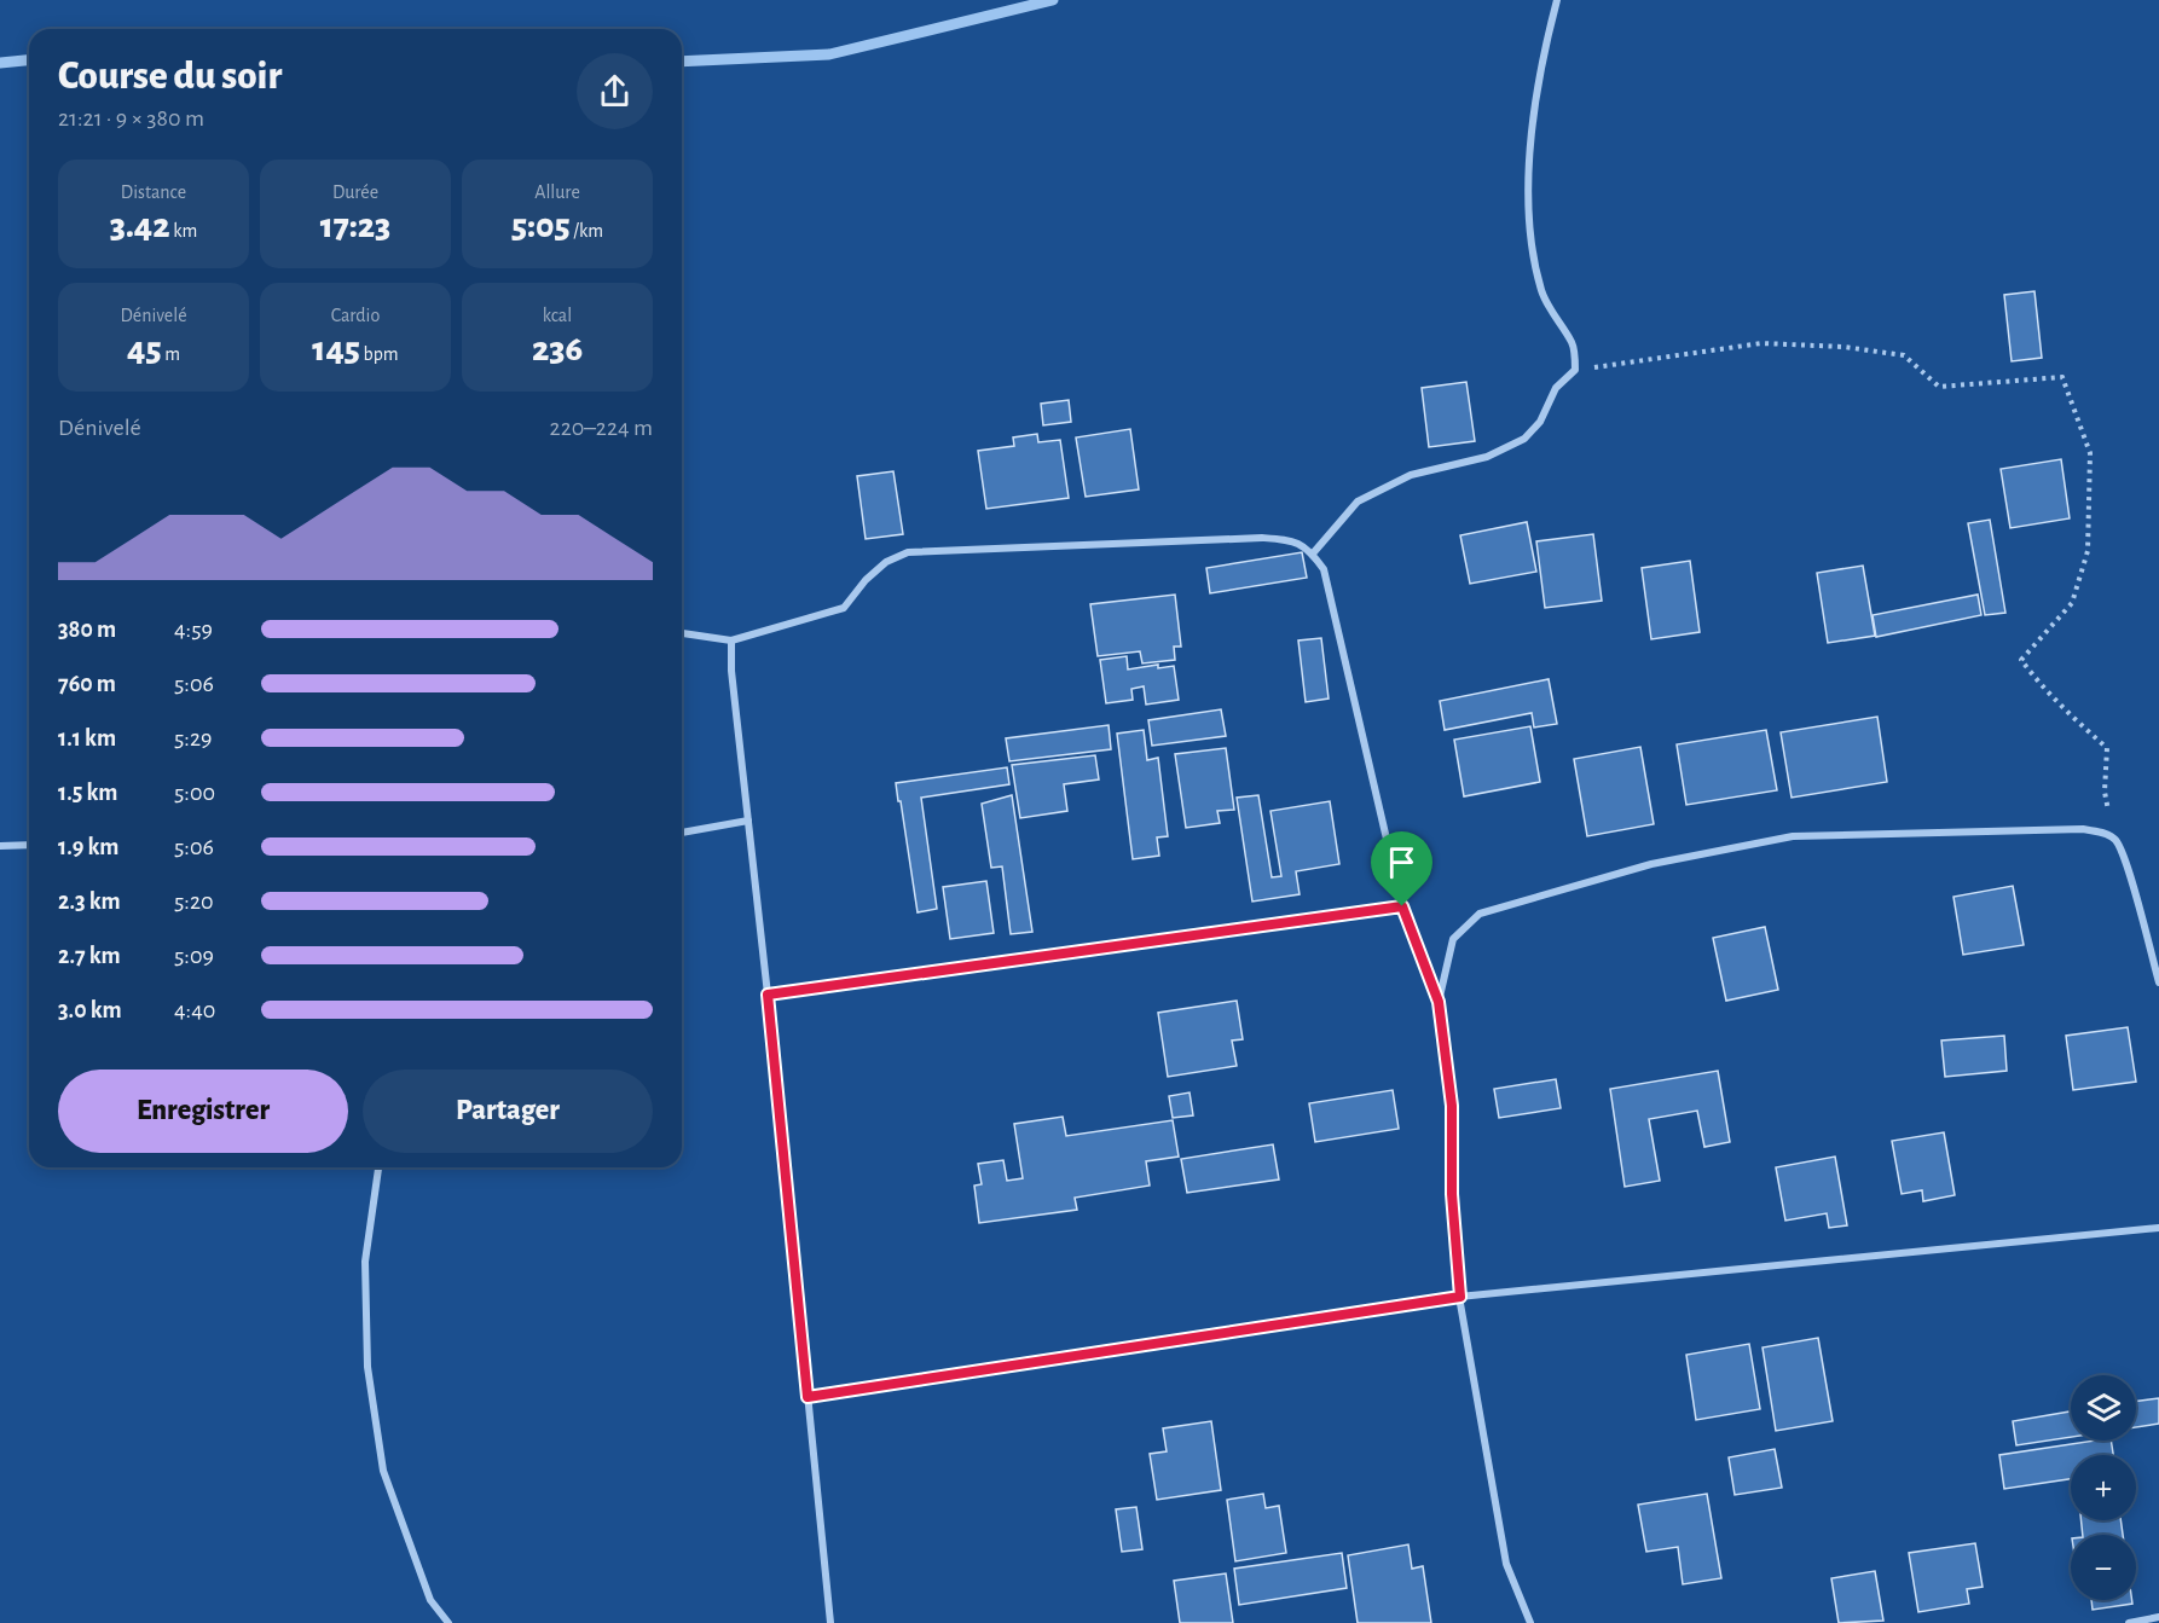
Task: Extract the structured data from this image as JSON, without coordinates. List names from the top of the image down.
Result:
{
  "page": {
    "heading": ["Course du soir", "21:21 · 9 × 380 m"],
    "stats": [
      ["Distance", "3.42 km"],
      ["Durée", "17:23"],
      ["Allure", "5:05 /km"],
      ["Dénivelé", "45 m"],
      ["Cardio", "145 bpm"],
      ["kcal", "236"]
    ],
    "chart": ["Dénivelé", "220–224 m"],
    "list": [
      {
        "name": "380 m",
        "note": "4:59"
      },
      {
        "name": "760 m",
        "note": "5:06"
      },
      {
        "name": "1.1 km",
        "note": "5:29"
      },
      {
        "name": "1.5 km",
        "note": "5:00"
      },
      {
        "name": "1.9 km",
        "note": "5:06"
      },
      {
        "name": "2.3 km",
        "note": "5:20"
      },
      {
        "name": "2.7 km",
        "note": "5:09"
      },
      {
        "name": "3.0 km",
        "note": "4:40"
      }
    ],
    "buttons": ["Enregistrer", "Partager"],
    "map_buttons": ["+", "−"]
  }
}
